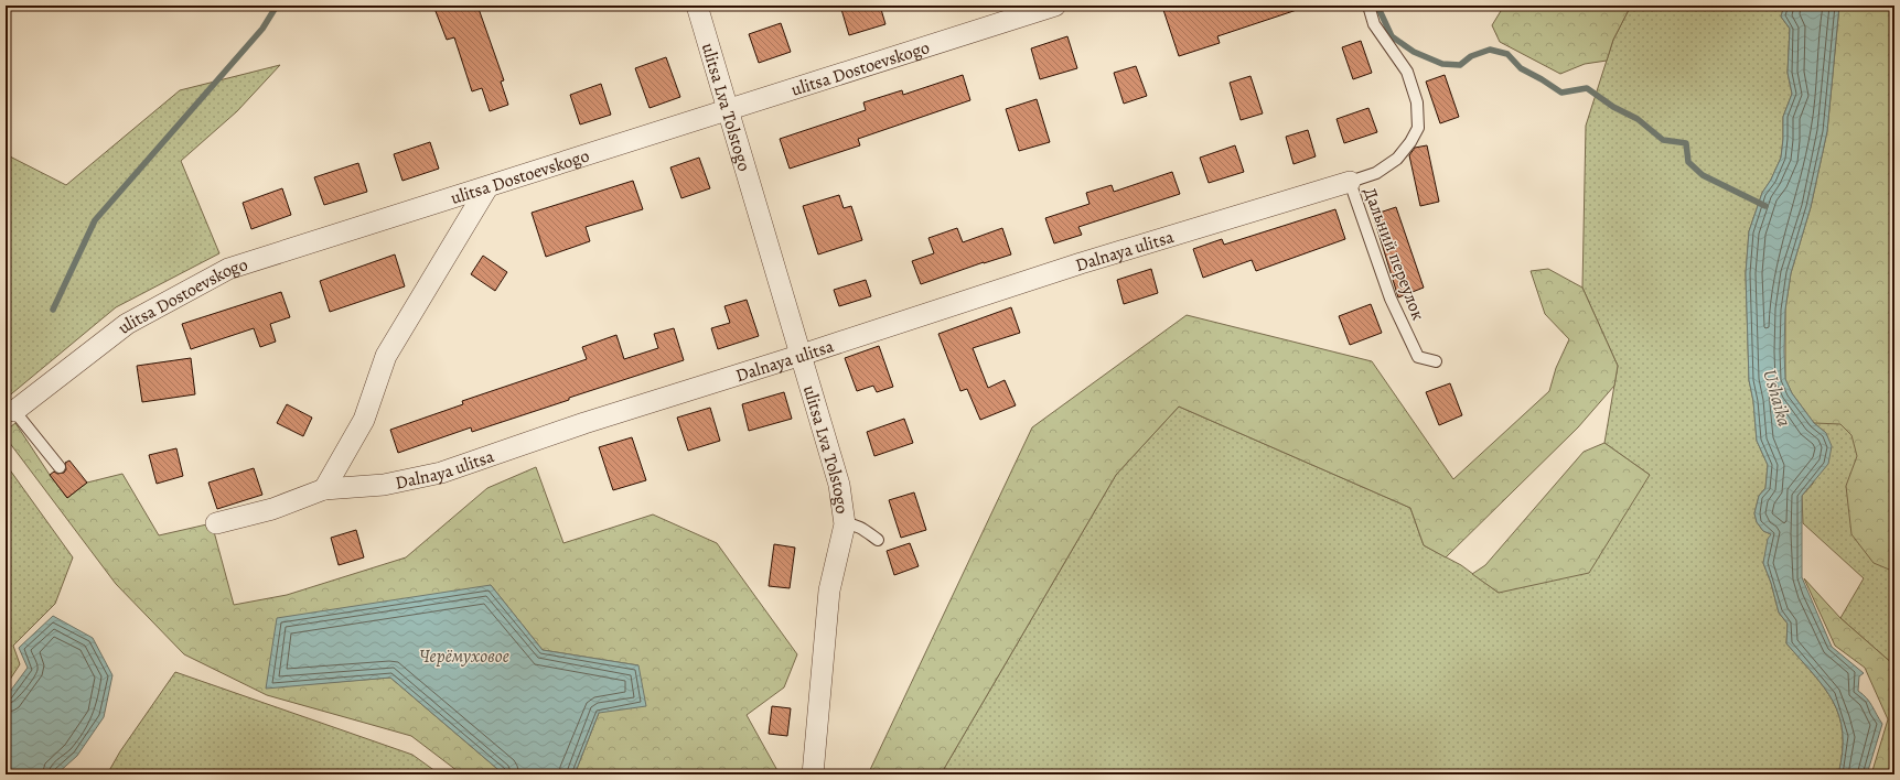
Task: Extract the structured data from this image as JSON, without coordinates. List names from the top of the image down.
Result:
{
  "streets": {
    "street": ["ulitsa Dostoevskogo", "ulitsa Lva Tolstogo", "Dalnaya ulitsa"],
    "lane": ["Дальний переулок"]
  },
  "crossings": [
    ["ulitsa Dostoevskogo", "ulitsa Lva Tolstogo"],
    ["ulitsa Lva Tolstogo", "Dalnaya ulitsa"],
    ["Dalnaya ulitsa", "Дальний переулок"]
  ],
  "water": ["Ushaika", "Черёмуховое"]
}
